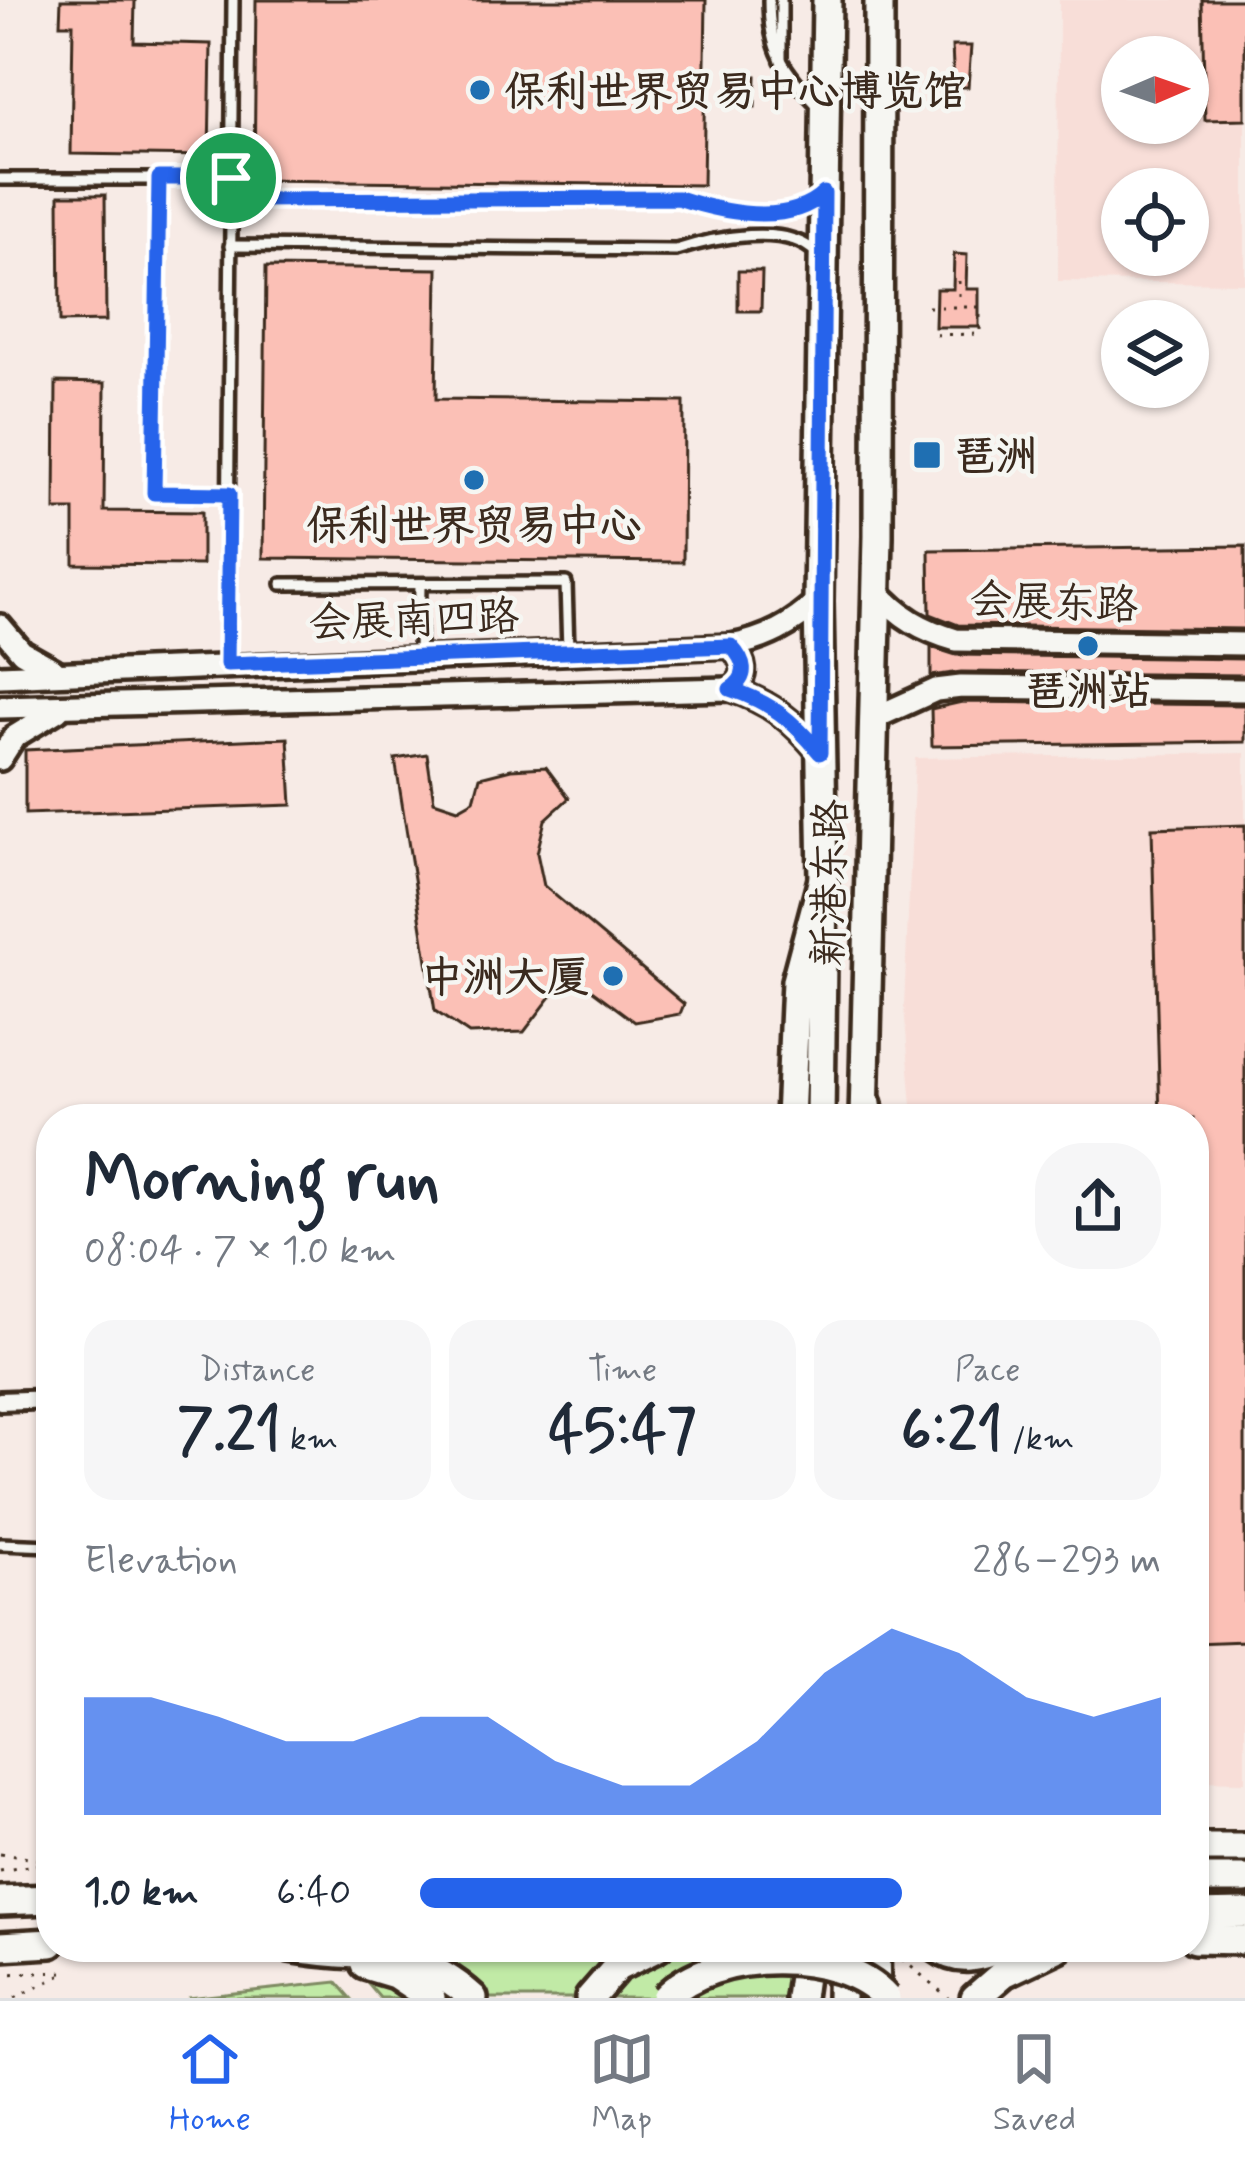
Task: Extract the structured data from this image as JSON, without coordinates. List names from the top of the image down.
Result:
{
  "streets": {
    "main road": ["新港东路"],
    "street": ["会展东路", "会展南四路"]
  },
  "crossings": [
    ["会展东路", "新港东路"],
    ["会展南四路", "新港东路"]
  ],
  "places": {
    "other": [
      "保利世界贸易中心博览馆",
      "保利世界贸易中心",
      "琶洲站",
      "中洲大厦"
    ],
    "transit": ["琶洲"]
  },
  "north": "right",
  "page": {
    "heading": ["Morning run", "08:04 · 7 × 1.0 km"],
    "stats": [
      ["Distance", "7.21 km"],
      ["Time", "45:47"],
      ["Pace", "6:21 /km"]
    ],
    "chart": ["Elevation", "286–293 m"],
    "list": [
      {
        "name": "1.0 km",
        "note": "6:40"
      }
    ],
    "tabs": ["Home", "Map", "Saved"]
  }
}
